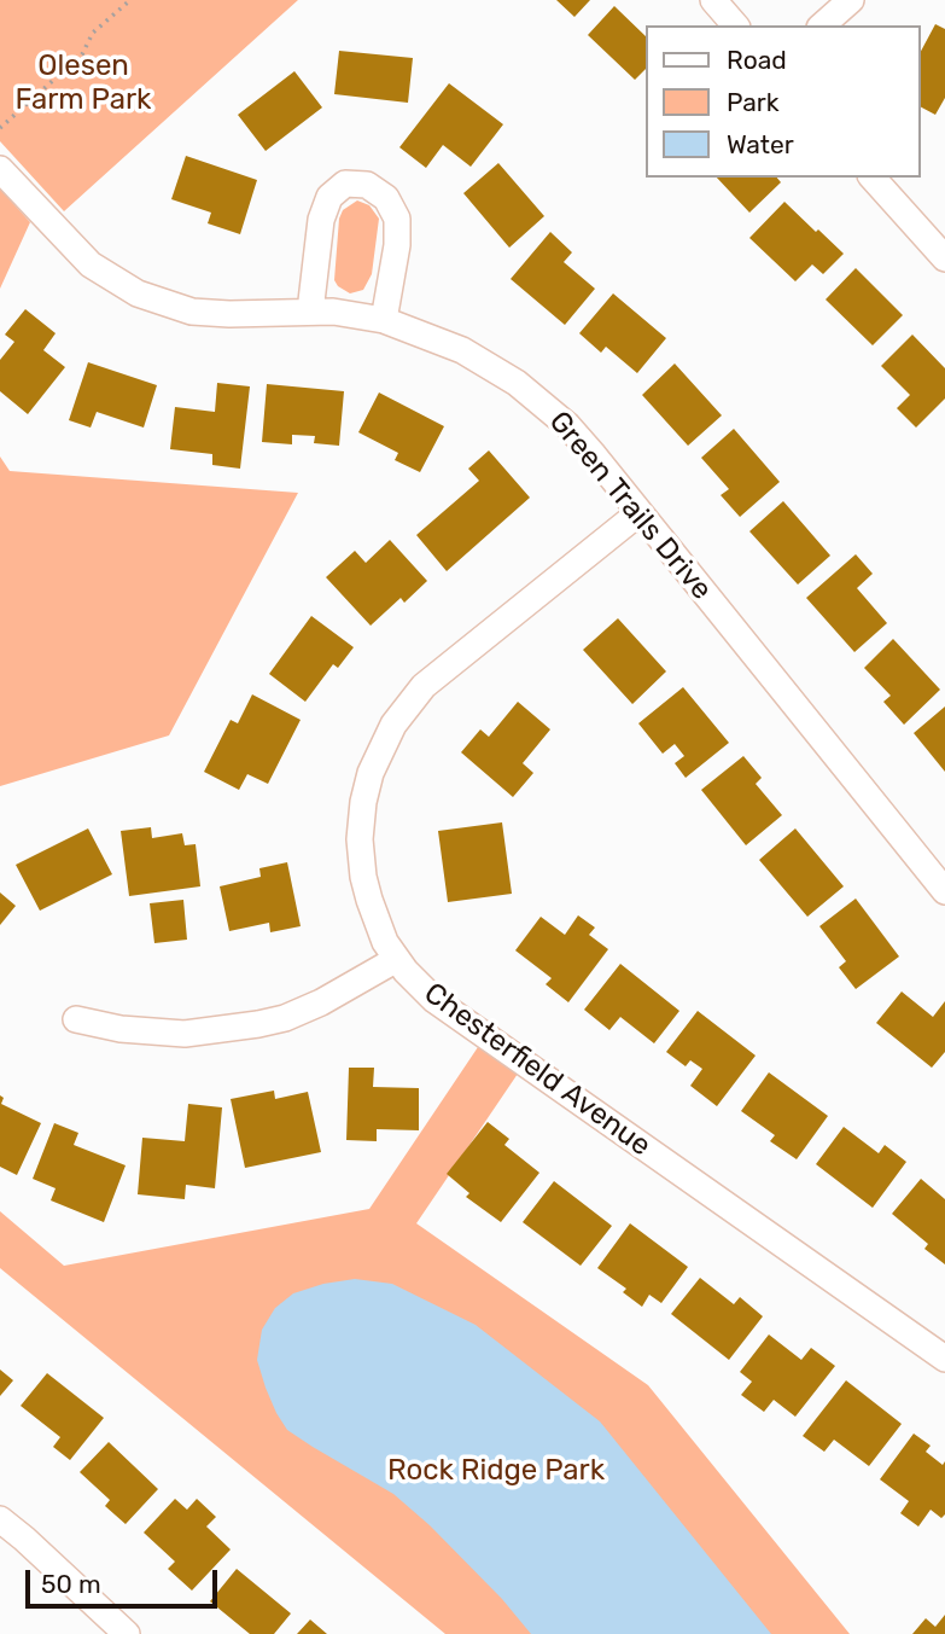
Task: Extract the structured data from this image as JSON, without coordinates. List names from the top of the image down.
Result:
{
  "streets": {
    "street": ["Green Trails Drive", "Chesterfield Avenue"]
  },
  "crossings": [
    ["Green Trails Drive", "Chesterfield Avenue"]
  ],
  "parks": ["Olesen Farm Park", "Rock Ridge Park"],
  "legend": ["Road", "Park", "Water"],
  "scale_bar": "50 m"
}
